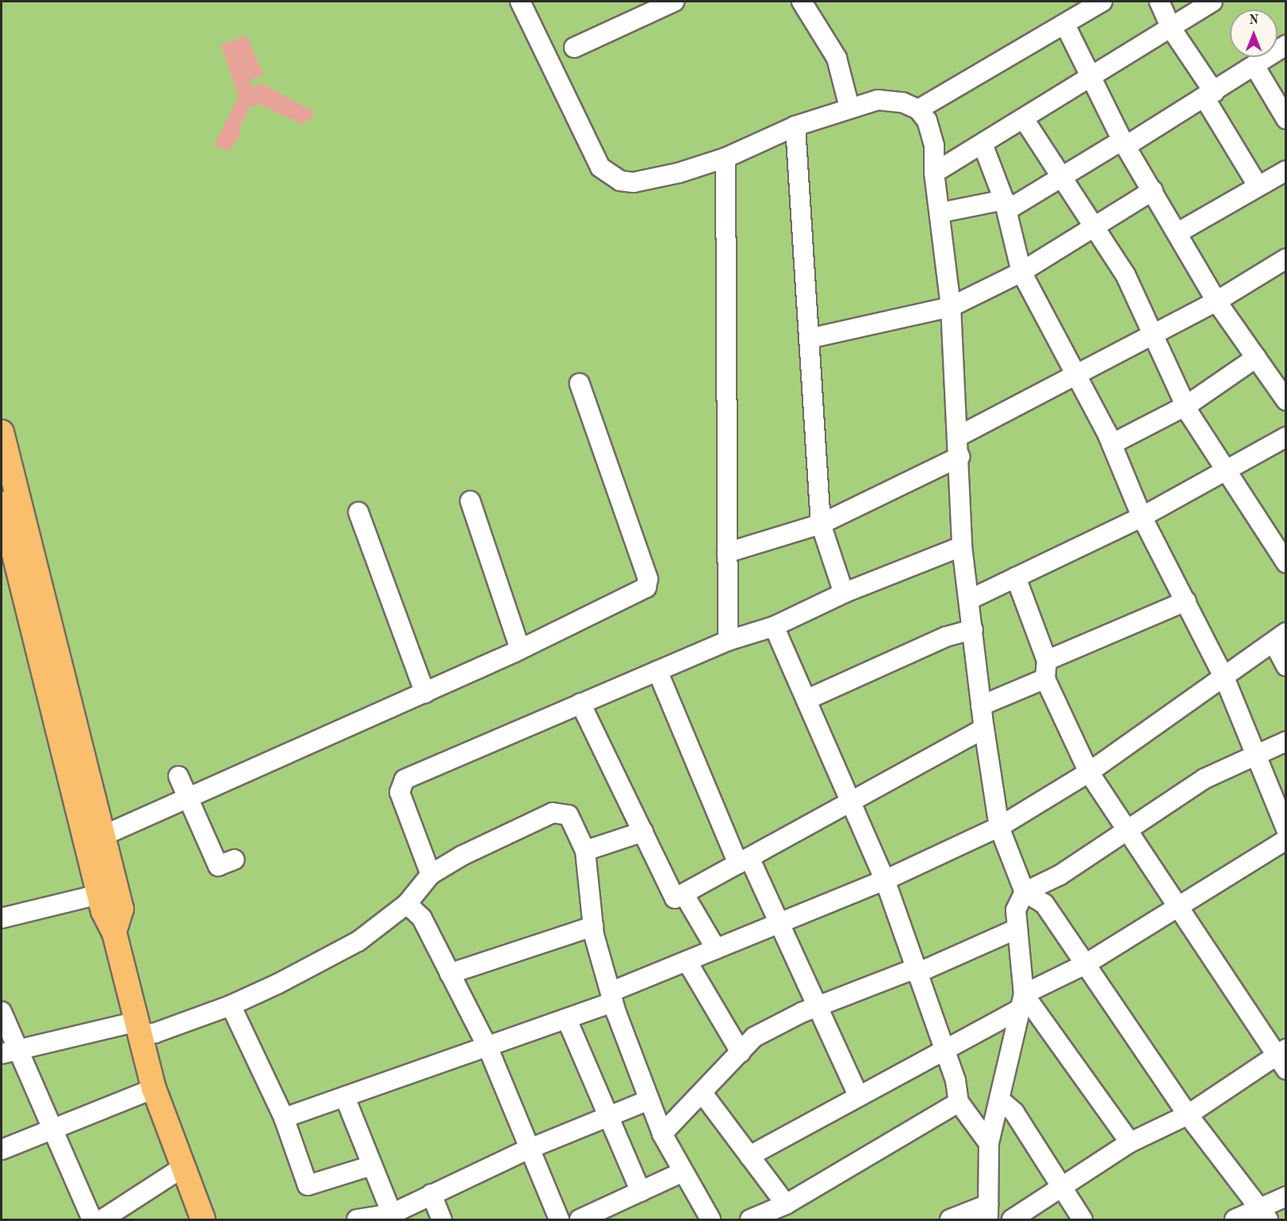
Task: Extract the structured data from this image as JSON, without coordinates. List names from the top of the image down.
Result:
{
  "north": "top"
}
